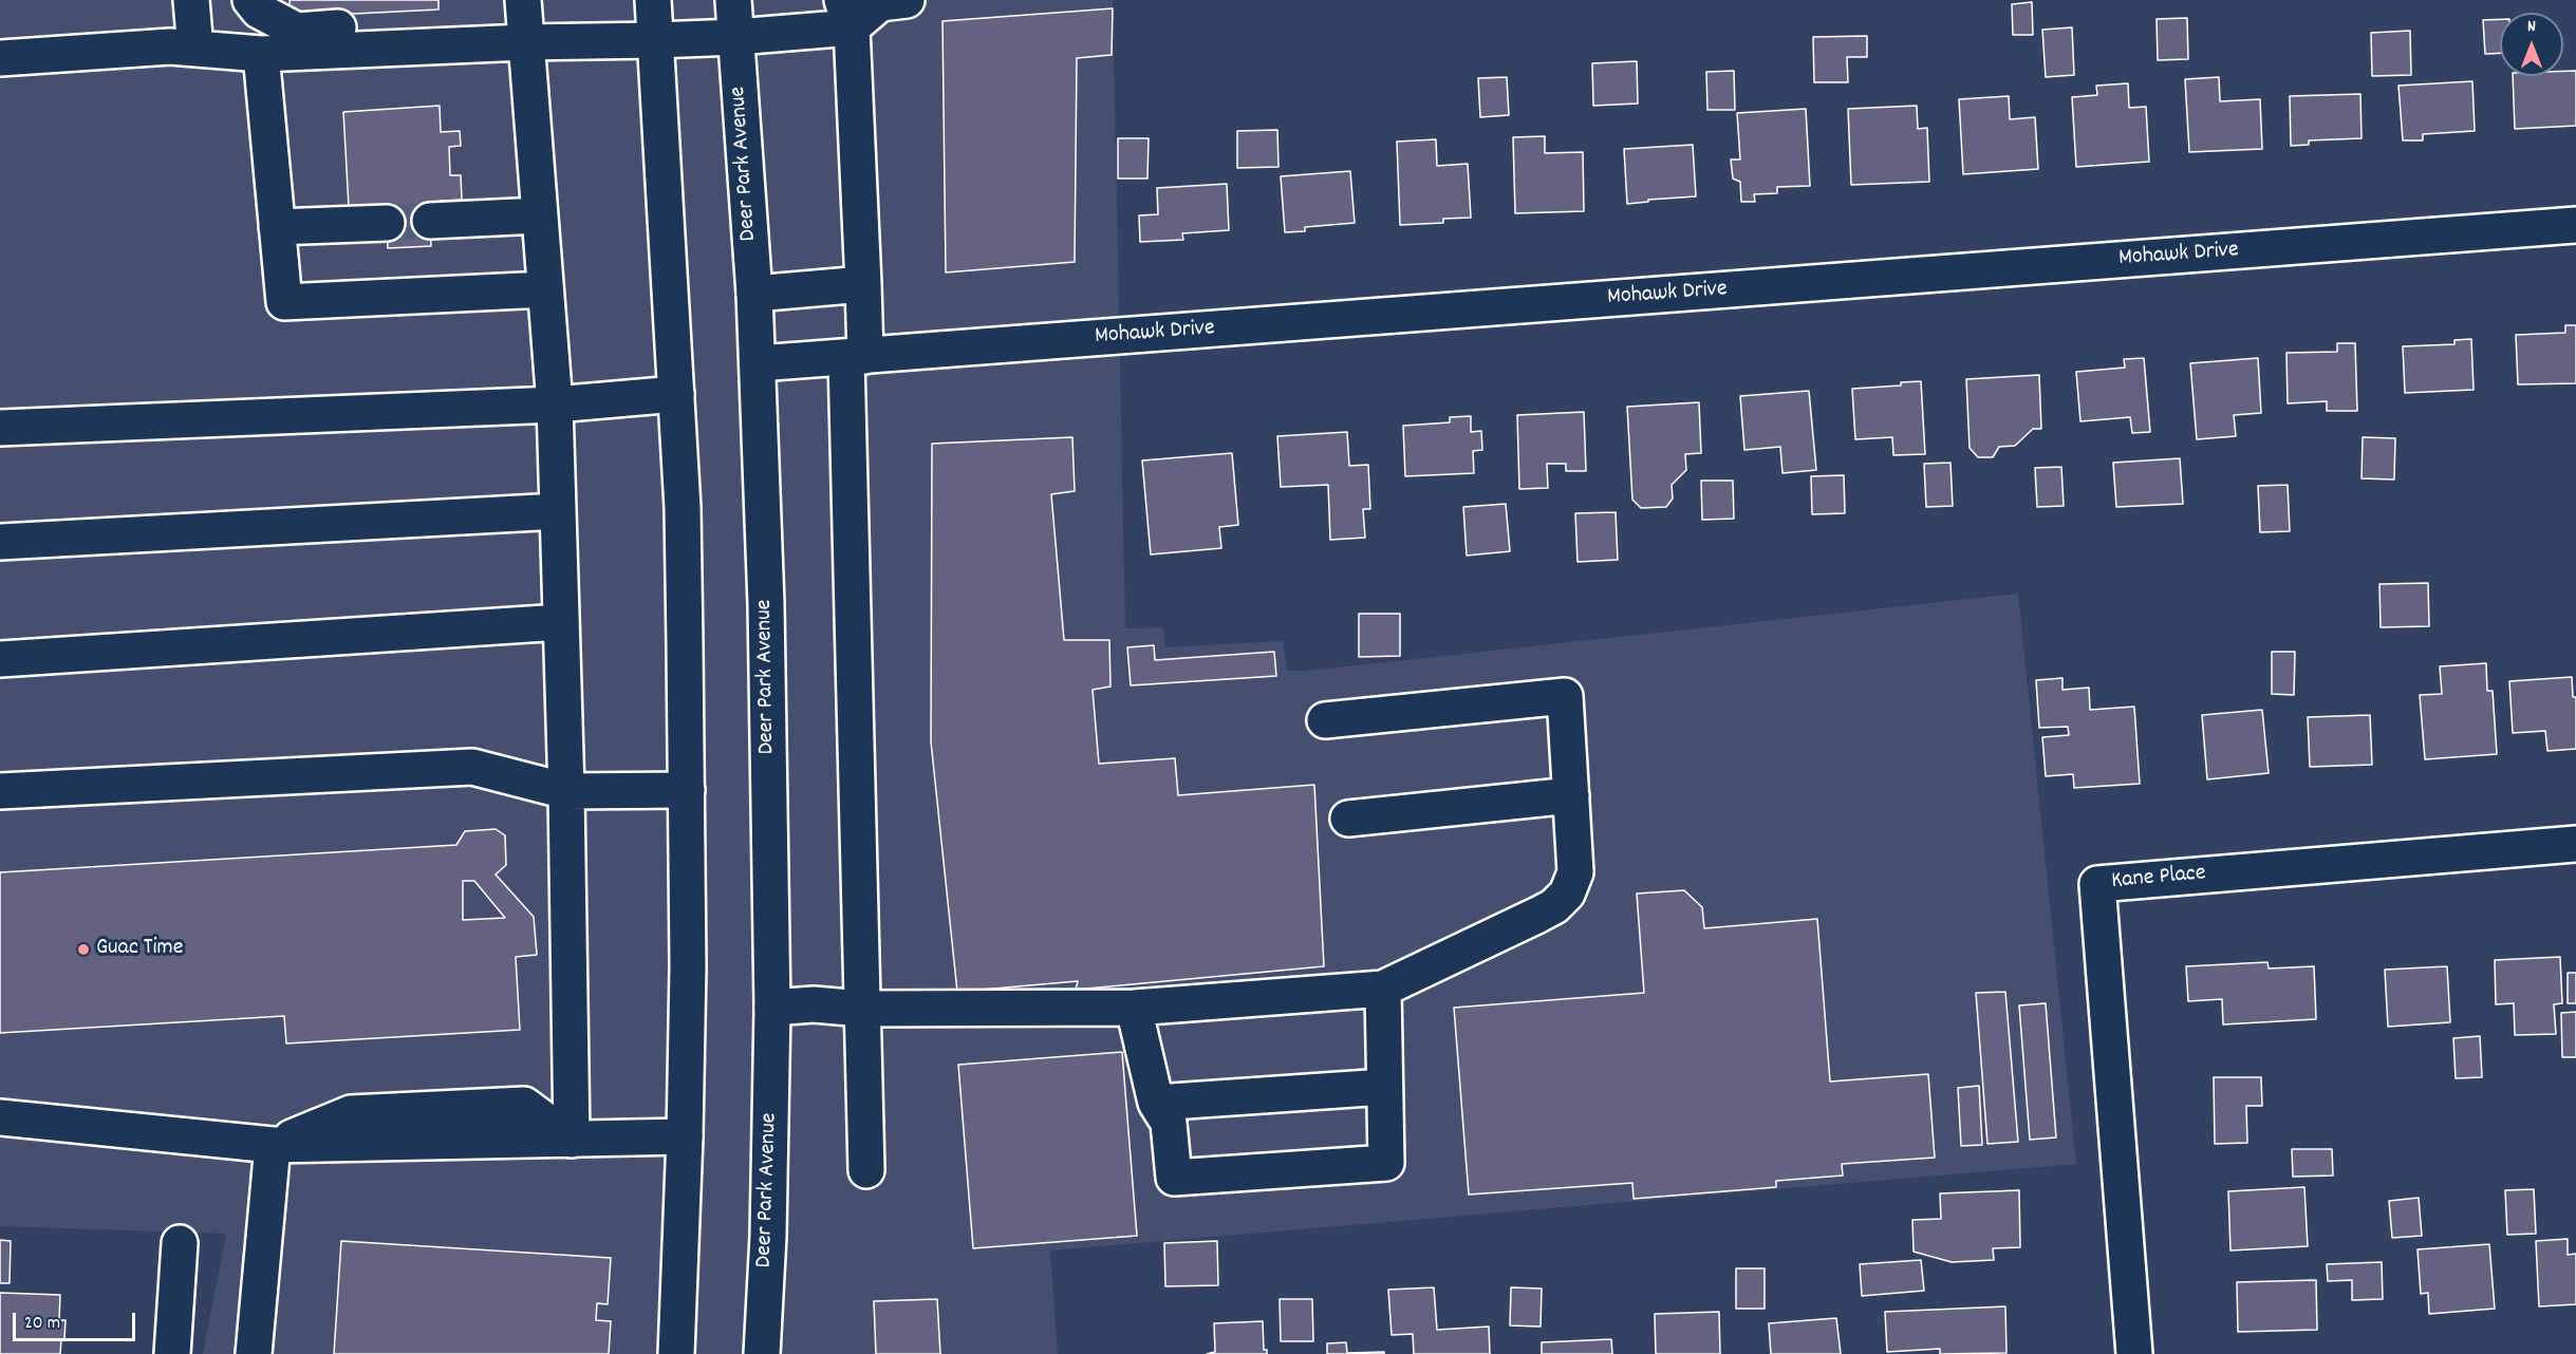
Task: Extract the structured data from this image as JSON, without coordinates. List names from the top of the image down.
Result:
{
  "streets": {
    "street": ["Deer Park Avenue", "Mohawk Drive", "Kane Place"]
  },
  "crossings": [
    ["Deer Park Avenue", "Mohawk Drive"]
  ],
  "places": ["Guac Time"],
  "scale_bar": "20 m",
  "north": "top"
}
